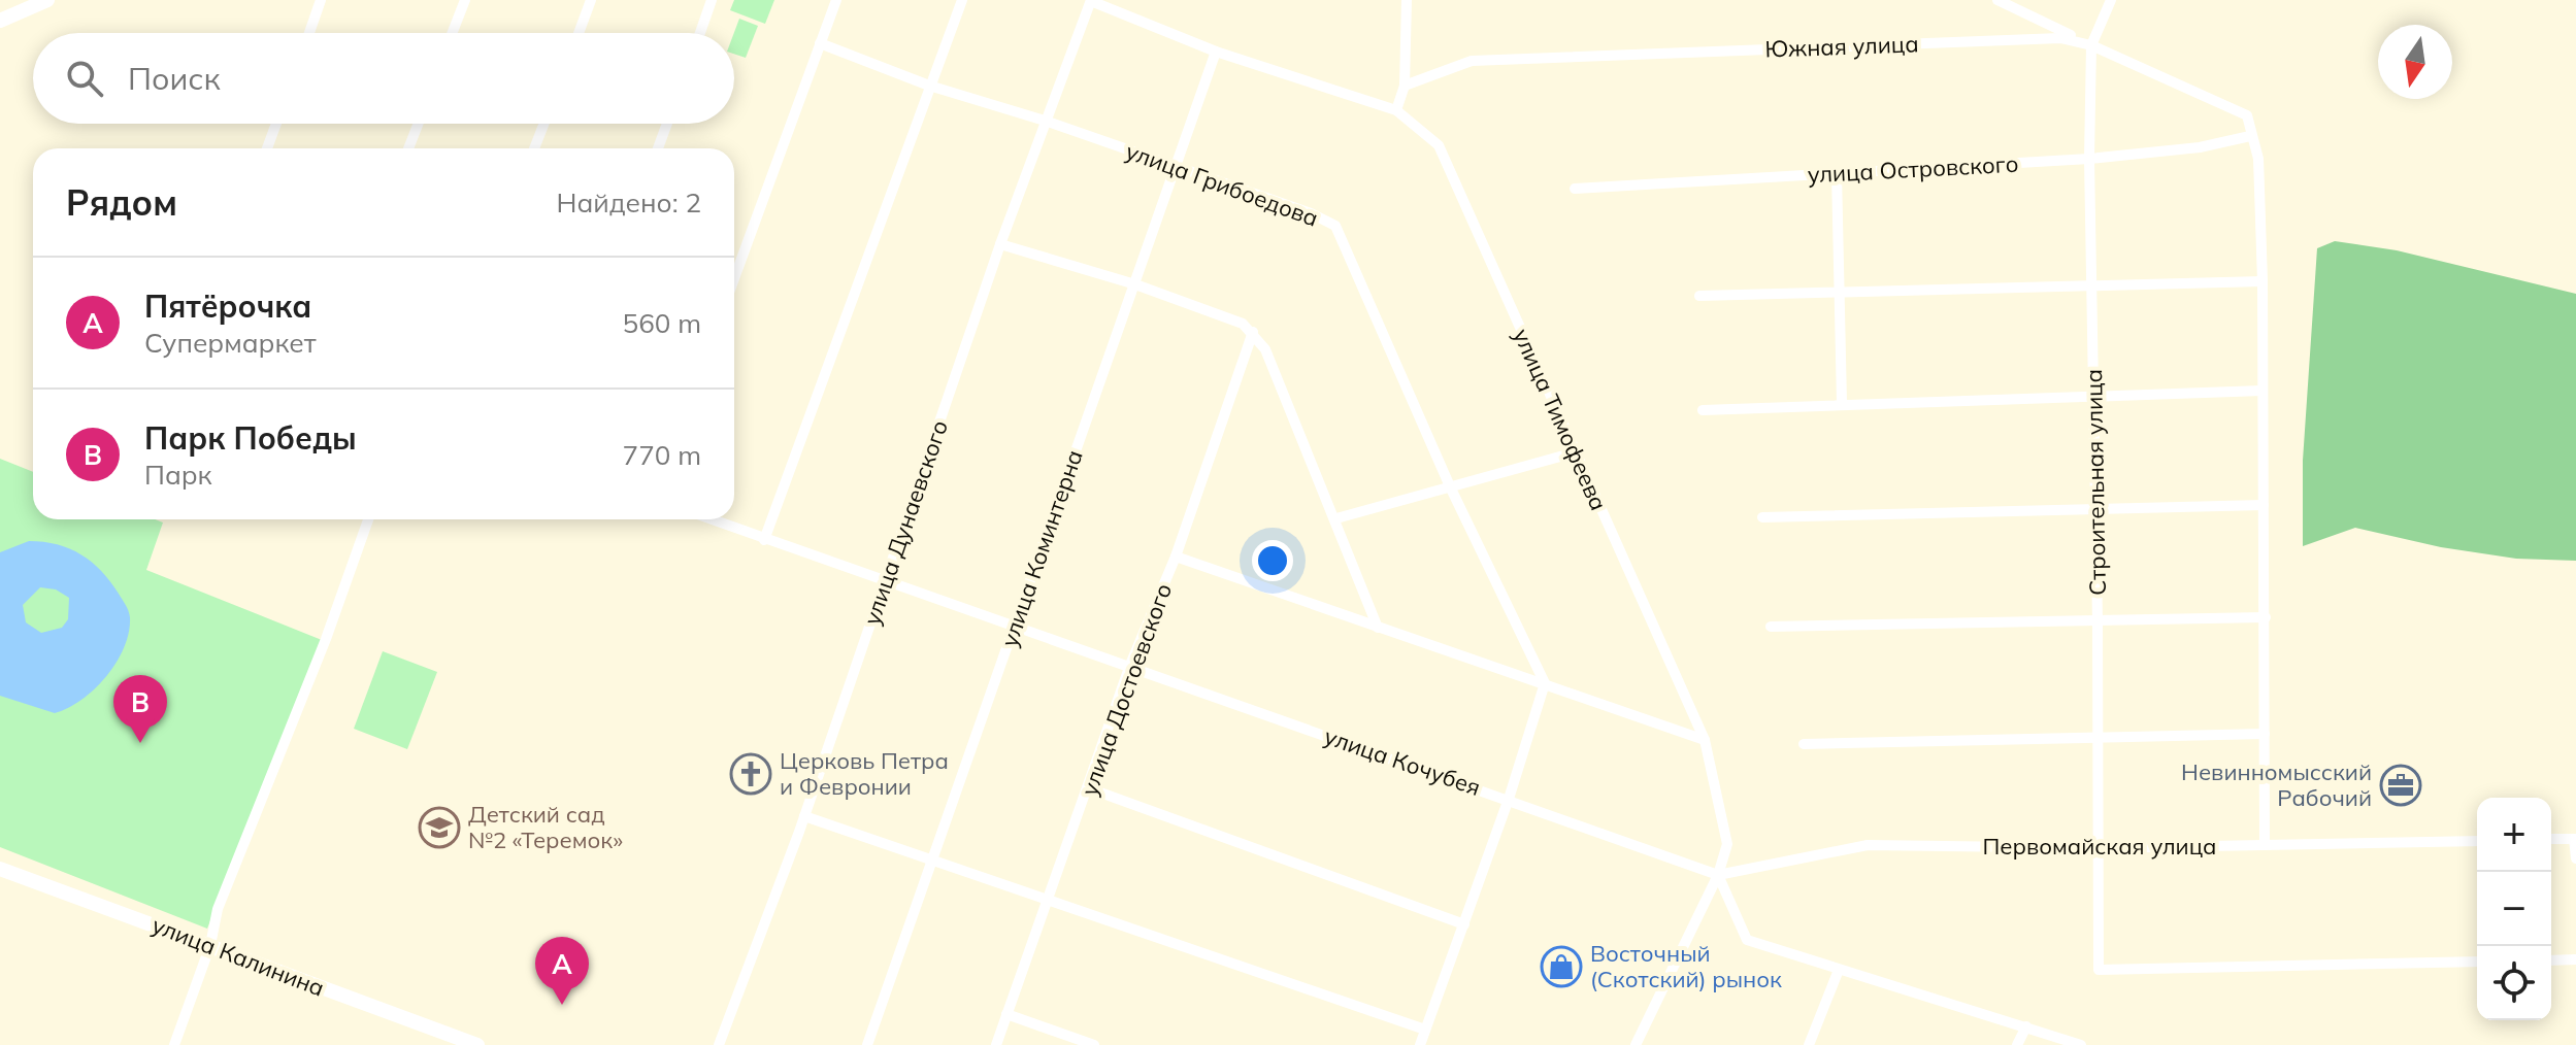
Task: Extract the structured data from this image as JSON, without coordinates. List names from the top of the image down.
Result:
{
  "streets": {
    "main road": ["улица Калинина"],
    "street": [
      "Южная улица",
      "улица Островского",
      "улица Грибоедова",
      "улица Тимофеева",
      "Строительная улица",
      "улица Дунаевского",
      "улица Коминтерна",
      "улица Достоевского",
      "улица Кочубея",
      "Первомайская улица"
    ]
  },
  "crossings": [
    ["Южная улица", "улица Островского"],
    ["Южная улица", "Строительная улица"],
    ["улица Островского", "Строительная улица"],
    ["улица Грибоедова", "улица Дунаевского"],
    ["улица Грибоедова", "улица Коминтерна"],
    ["улица Тимофеева", "улица Дунаевского"],
    ["улица Тимофеева", "улица Коминтерна"],
    ["улица Тимофеева", "улица Кочубея"],
    ["улица Тимофеева", "Первомайская улица"],
    ["Строительная улица", "Первомайская улица"],
    ["улица Дунаевского", "улица Кочубея"],
    ["улица Коминтерна", "улица Кочубея"],
    ["улица Достоевского", "улица Кочубея"],
    ["улица Кочубея", "Первомайская улица"]
  ],
  "places": {
    "church": ["Церковь Петра и Февронии"],
    "office": ["Невинномысский Рабочий"],
    "school or university": ["Детский сад №2 «Теремок»"],
    "shop": ["Восточный (Скотский) рынок"]
  },
  "north": "bottom",
  "page": {
    "search": "Поиск",
    "heading": ["Рядом", "Найдено: 2"],
    "list": [
      {
        "mark": "A",
        "name": "Пятёрочка",
        "note": "Супермаркет",
        "value": "560 m"
      },
      {
        "mark": "B",
        "name": "Парк Победы",
        "note": "Парк",
        "value": "770 m"
      }
    ],
    "pins": ["B", "A"],
    "map_buttons": ["+", "−"]
  }
}
